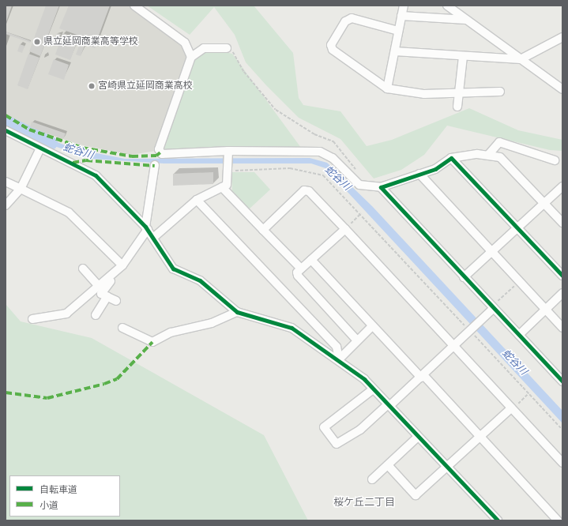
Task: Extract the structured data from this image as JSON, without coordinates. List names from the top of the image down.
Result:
{
  "districts": ["桜ケ丘二丁目"],
  "water": ["蛇谷川"],
  "places": ["県立延岡商業高等学校", "宮崎県立延岡商業高校"],
  "legend": ["自転車道", "小道"]
}
